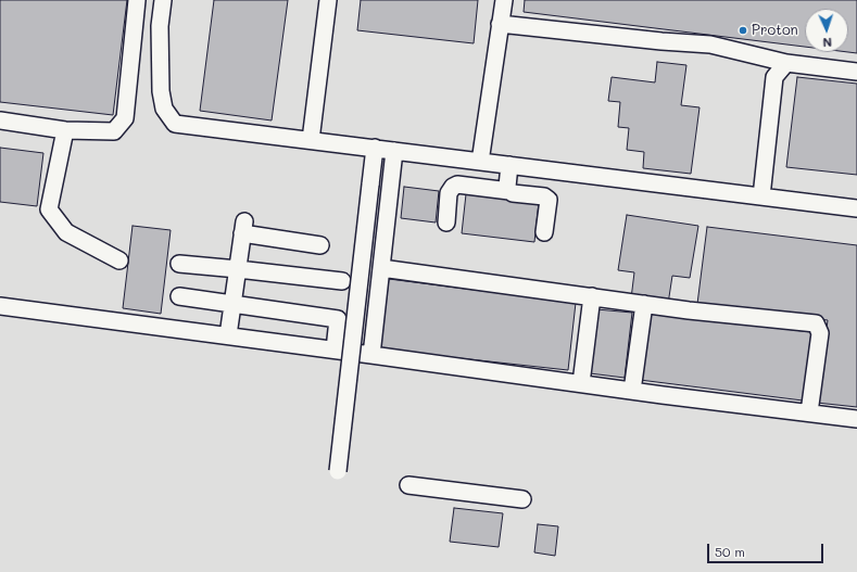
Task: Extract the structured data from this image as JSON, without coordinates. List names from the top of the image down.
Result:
{
  "places": ["Proton"],
  "scale_bar": "50 m",
  "north": "bottom"
}
